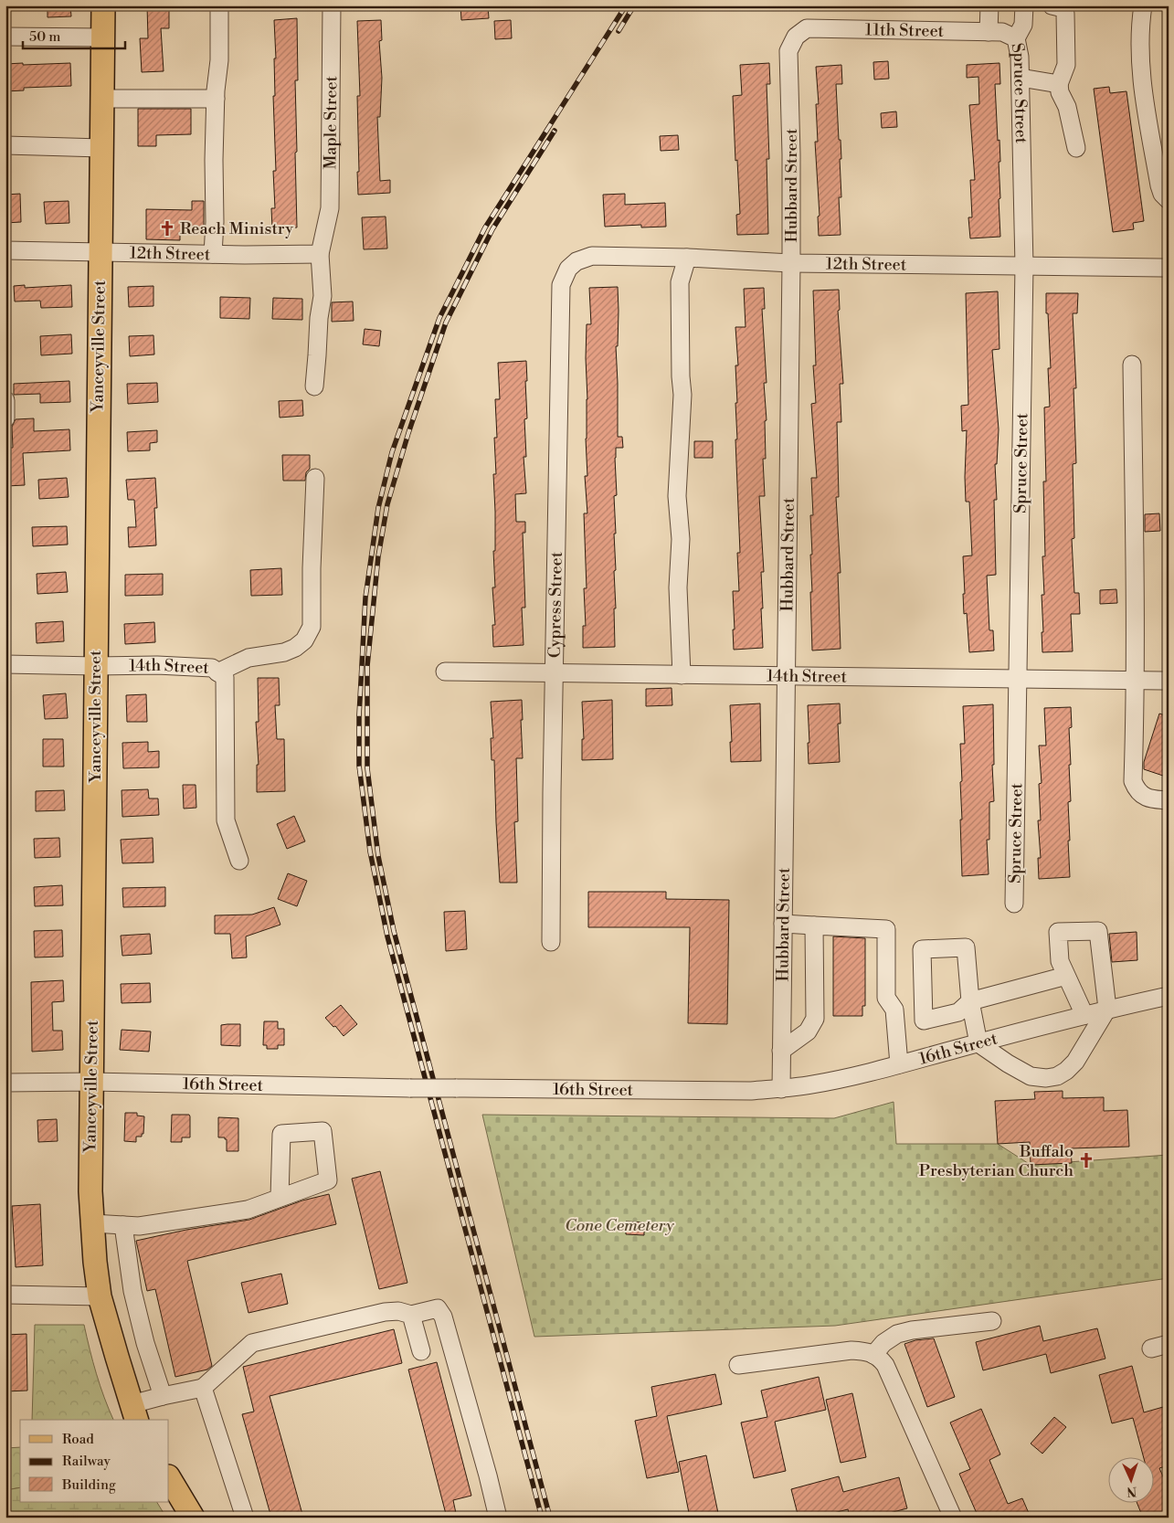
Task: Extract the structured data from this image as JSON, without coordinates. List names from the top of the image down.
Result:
{
  "streets": {
    "main road": ["Yanceyville Street"],
    "street": [
      "11th Street",
      "Spruce Street",
      "Maple Street",
      "Hubbard Street",
      "12th Street",
      "Cypress Street",
      "14th Street",
      "16th Street"
    ]
  },
  "crossings": [
    ["11th Street", "Spruce Street"],
    ["11th Street", "Hubbard Street"],
    ["Spruce Street", "12th Street"],
    ["Spruce Street", "14th Street"],
    ["Maple Street", "12th Street"],
    ["Hubbard Street", "12th Street"],
    ["Hubbard Street", "14th Street"],
    ["Hubbard Street", "16th Street"],
    ["12th Street", "Yanceyville Street"],
    ["12th Street", "Cypress Street"],
    ["Yanceyville Street", "14th Street"],
    ["Yanceyville Street", "16th Street"],
    ["Cypress Street", "14th Street"]
  ],
  "parks": ["Cone Cemetery"],
  "places": {
    "church": ["Reach Ministry", "Buffalo Presbyterian Church"]
  },
  "legend": ["Road", "Railway", "Building"],
  "scale_bar": "50 m",
  "north": "bottom"
}
